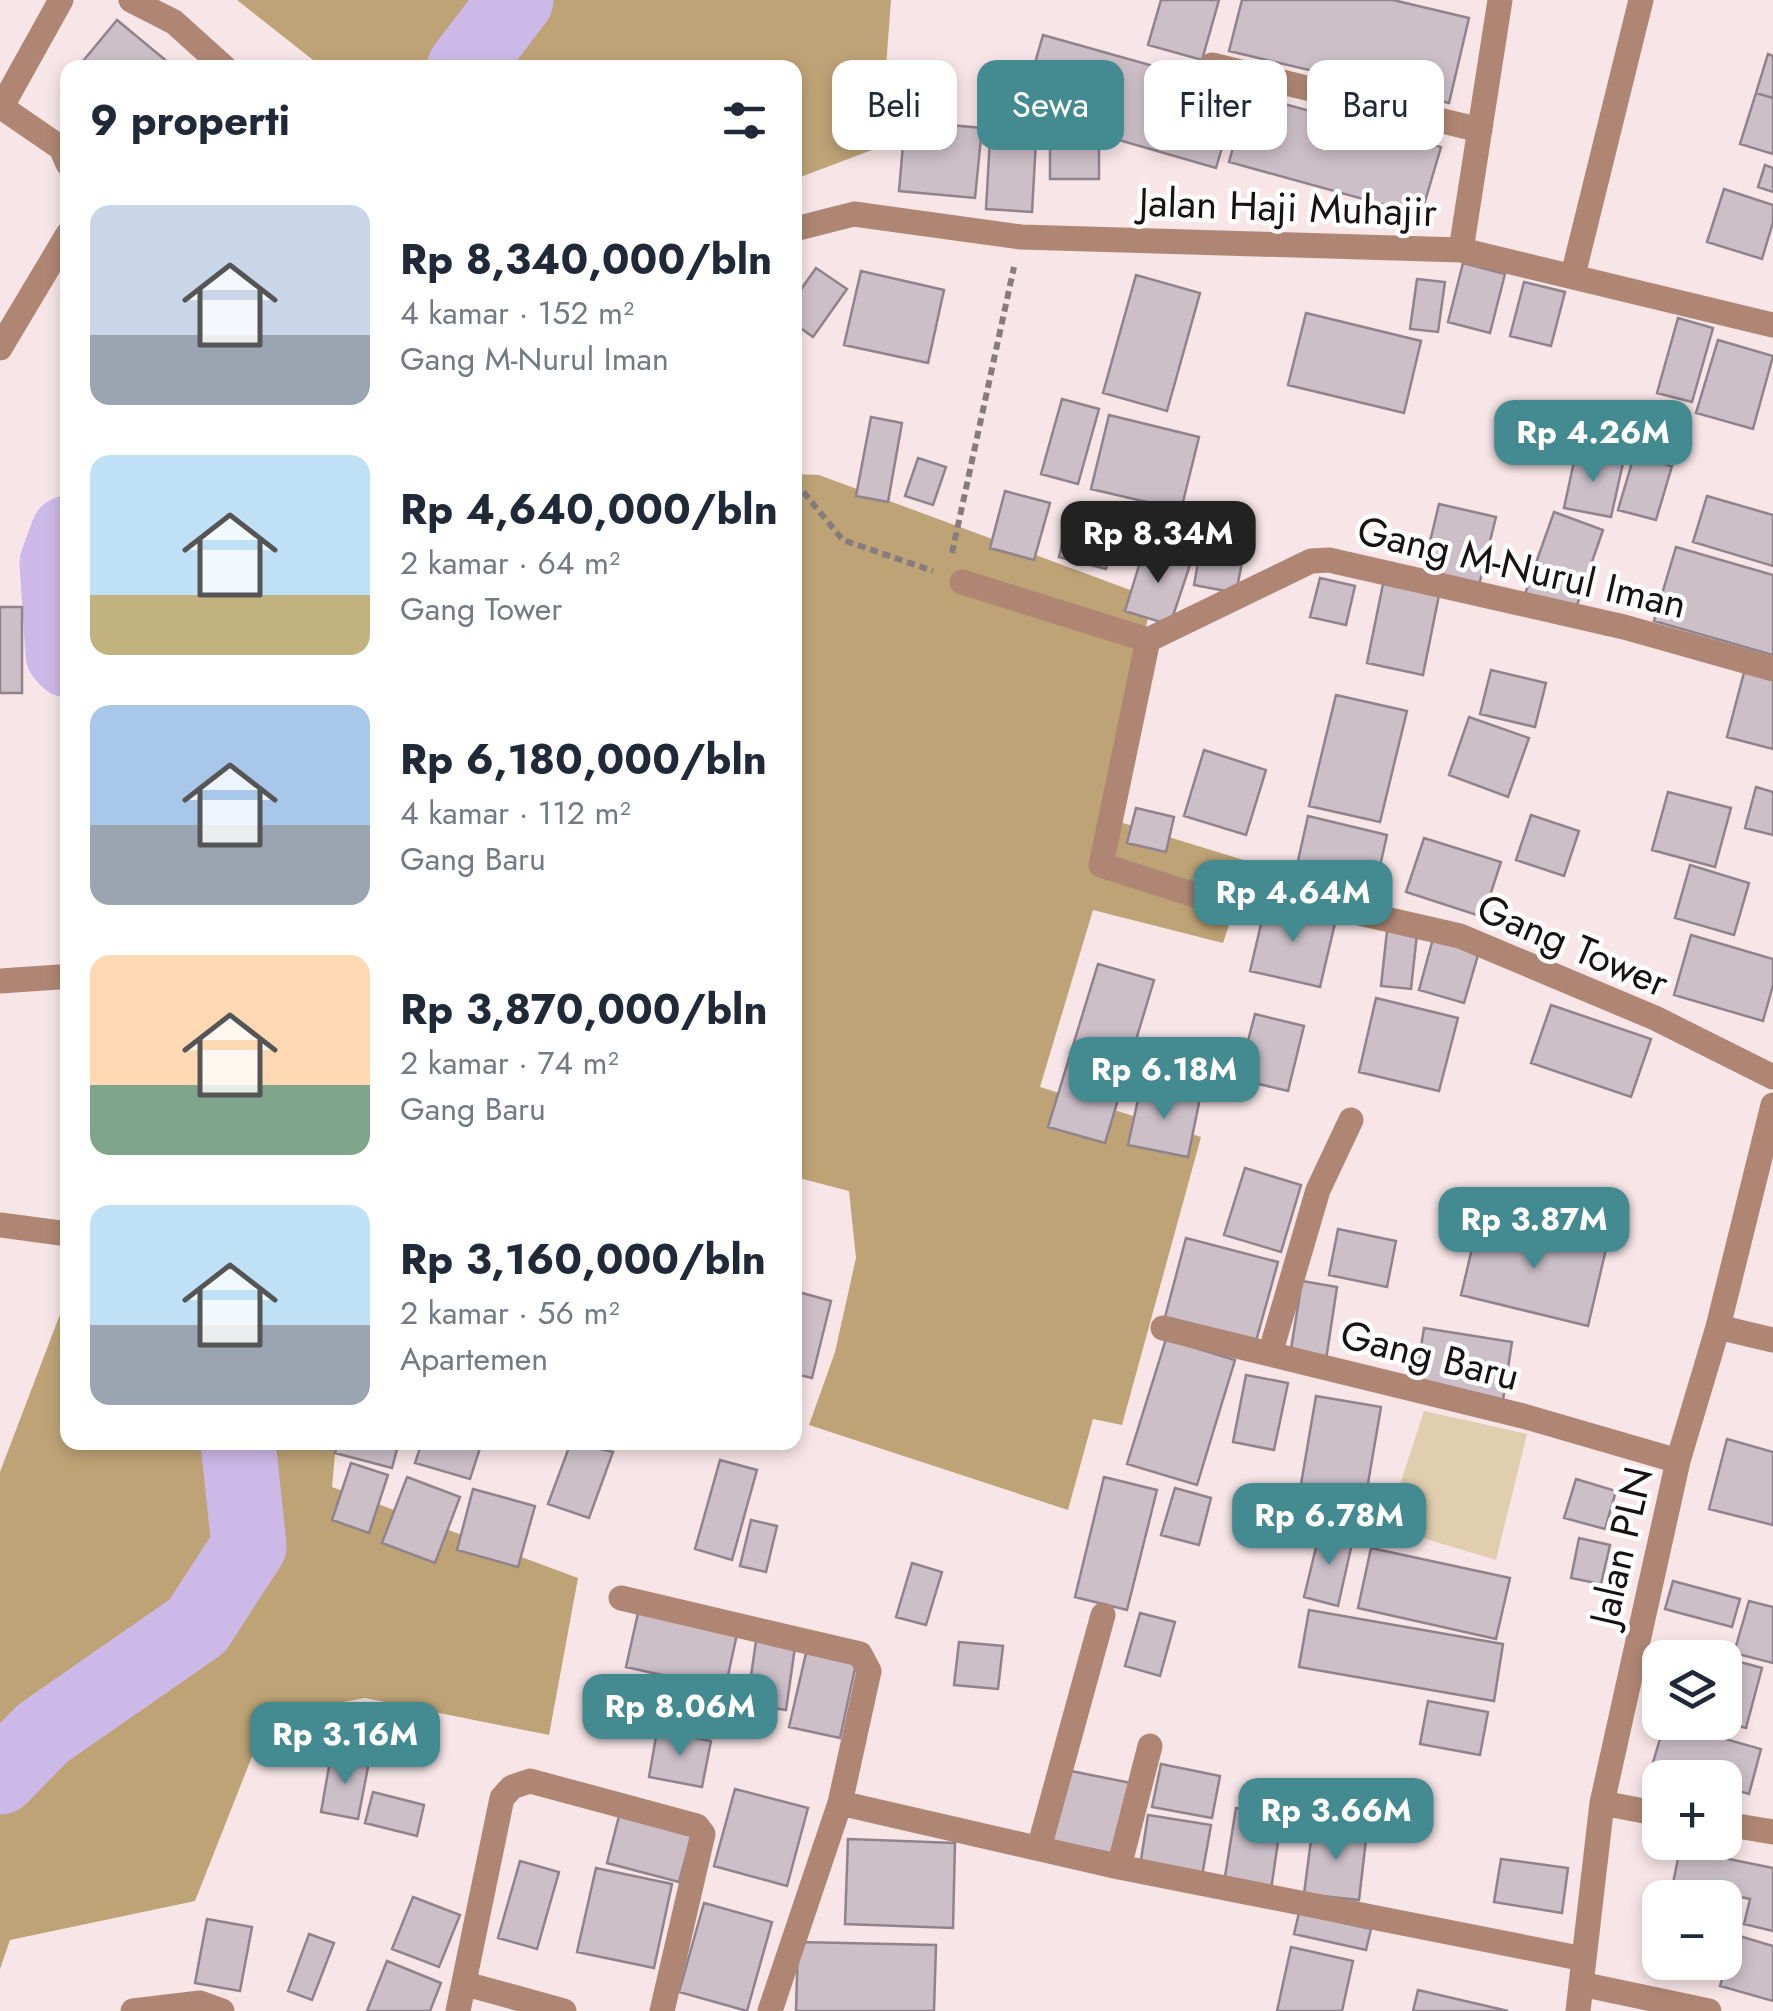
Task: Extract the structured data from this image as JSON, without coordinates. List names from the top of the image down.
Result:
{
  "streets": {
    "street": [
      "Jalan Haji Muhajir",
      "Gang M-Nurul Iman",
      "Gang Tower",
      "Gang Baru",
      "Jalan PLN"
    ]
  },
  "crossings": [
    ["Gang M-Nurul Iman", "Gang Tower"],
    ["Gang Baru", "Jalan PLN"]
  ],
  "page": {
    "chip": [
      "Beli",
      "Sewa",
      "Filter",
      "Baru"
    ],
    "heading": "9 properti",
    "list": [
      {
        "name": "Rp 8,340,000/bln",
        "note": "4 kamar · 152 m² · Gang M-Nurul Iman"
      },
      {
        "name": "Rp 4,640,000/bln",
        "note": "2 kamar · 64 m² · Gang Tower"
      },
      {
        "name": "Rp 6,180,000/bln",
        "note": "4 kamar · 112 m² · Gang Baru"
      },
      {
        "name": "Rp 3,870,000/bln",
        "note": "2 kamar · 74 m² · Gang Baru"
      },
      {
        "name": "Rp 3,160,000/bln",
        "note": "2 kamar · 56 m² · Apartemen"
      }
    ],
    "price": [
      "Rp 4.26M",
      "Rp 8.34M",
      "Rp 4.64M",
      "Rp 6.18M",
      "Rp 3.87M",
      "Rp 6.78M",
      "Rp 8.06M",
      "Rp 3.16M",
      "Rp 3.66M"
    ],
    "map_buttons": ["+", "−"]
  }
}
